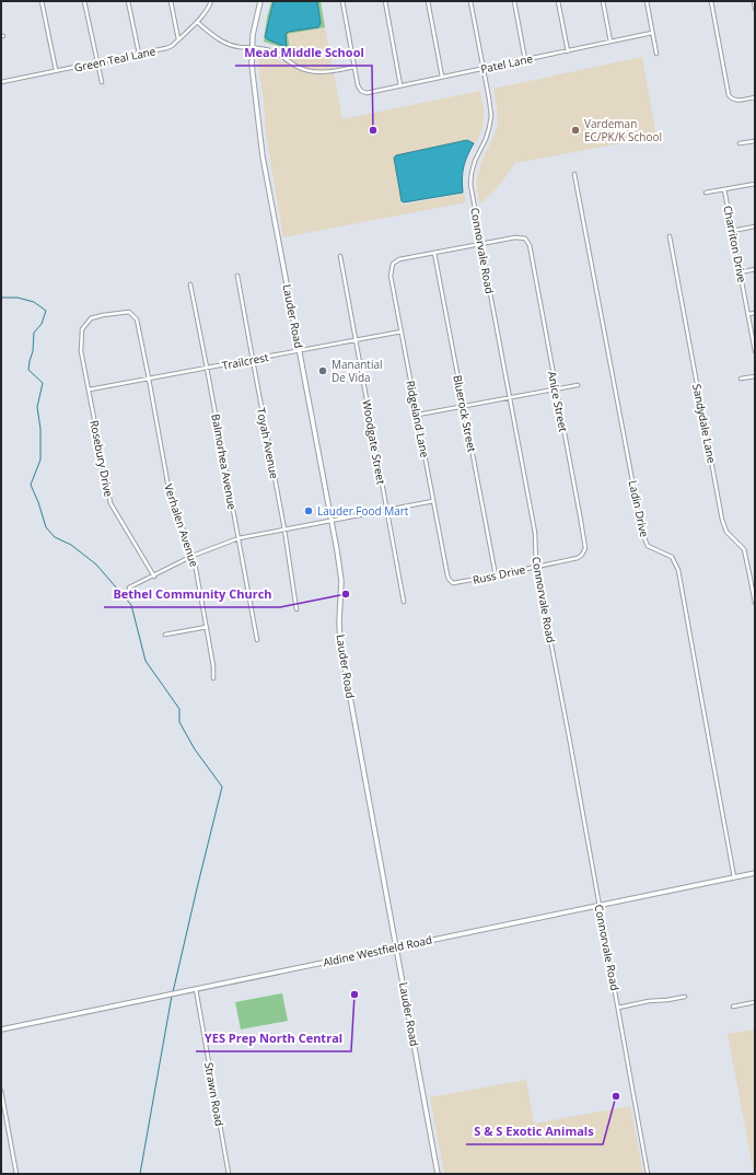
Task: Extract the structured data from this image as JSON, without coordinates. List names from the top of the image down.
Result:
{
  "streets": {
    "main road": ["Lauder Road", "Aldine Westfield Road"],
    "street": [
      "Green Teal Lane",
      "Patel Lane",
      "Charriton Drive",
      "Connorvale Road",
      "Trailcrest",
      "Anice Street",
      "Bluerock Street",
      "Ridgeland Lane",
      "Sandydale Lane",
      "Woodgate Street",
      "Toyah Avenue",
      "Rosebury Drive",
      "Balmorhea Avenue",
      "Ladin Drive",
      "Verhalen Avenue",
      "Russ Drive",
      "Strawn Road"
    ]
  },
  "crossings": [
    ["Patel Lane", "Connorvale Road"],
    ["Connorvale Road", "Anice Street"],
    ["Connorvale Road", "Russ Drive"],
    ["Connorvale Road", "Aldine Westfield Road"],
    ["Lauder Road", "Trailcrest"],
    ["Lauder Road", "Aldine Westfield Road"],
    ["Trailcrest", "Ridgeland Lane"],
    ["Trailcrest", "Woodgate Street"],
    ["Trailcrest", "Toyah Avenue"],
    ["Trailcrest", "Rosebury Drive"],
    ["Trailcrest", "Balmorhea Avenue"],
    ["Trailcrest", "Verhalen Avenue"],
    ["Anice Street", "Russ Drive"],
    ["Bluerock Street", "Ridgeland Lane"],
    ["Bluerock Street", "Russ Drive"],
    ["Ridgeland Lane", "Russ Drive"],
    ["Rosebury Drive", "Verhalen Avenue"],
    ["Ladin Drive", "Aldine Westfield Road"],
    ["Aldine Westfield Road", "Strawn Road"]
  ],
  "places": [
    "Mead Middle School",
    "Vardeman EC/PK/K School",
    "Manantial De Vida",
    "Lauder Food Mart",
    "Bethel Community Church",
    "YES Prep North Central",
    "S & S Exotic Animals"
  ]
}
